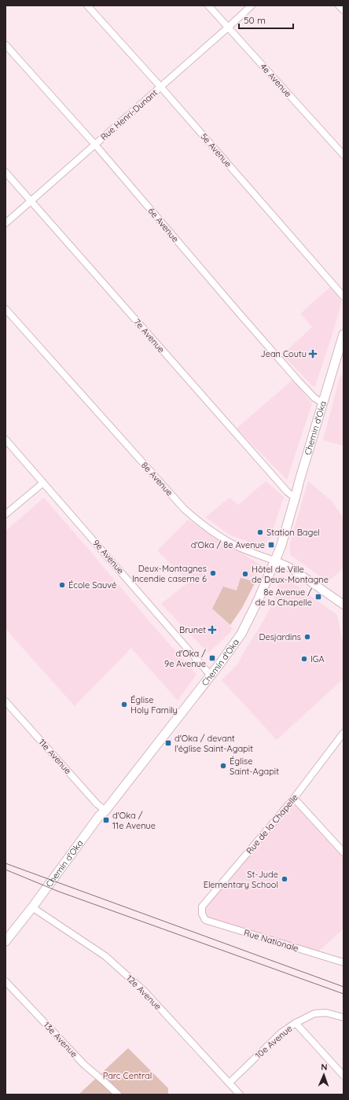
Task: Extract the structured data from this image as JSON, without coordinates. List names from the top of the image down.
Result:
{
  "streets": {
    "main road": ["Chemin d'Oka"],
    "street": [
      "4e Avenue",
      "Rue Henri-Dunant",
      "5e Avenue",
      "6e Avenue",
      "7e Avenue",
      "8e Avenue",
      "9e Avenue",
      "11e Avenue",
      "Rue de la Chapelle",
      "Rue Nationale",
      "12e Avenue",
      "13e Avenue",
      "10e Avenue"
    ]
  },
  "crossings": [
    ["4e Avenue", "Rue Henri-Dunant"],
    ["Rue Henri-Dunant", "5e Avenue"],
    ["Rue Henri-Dunant", "6e Avenue"],
    ["Rue Henri-Dunant", "7e Avenue"],
    ["6e Avenue", "Chemin d'Oka"],
    ["7e Avenue", "Chemin d'Oka"],
    ["Chemin d'Oka", "8e Avenue"],
    ["Chemin d'Oka", "9e Avenue"],
    ["Chemin d'Oka", "11e Avenue"],
    ["Chemin d'Oka", "12e Avenue"],
    ["Rue de la Chapelle", "Rue Nationale"],
    ["12e Avenue", "10e Avenue"]
  ],
  "parks": ["Parc Central"],
  "places": {
    "health": ["Jean Coutu", "Brunet"],
    "other": [
      "Station Bagel",
      "Deux-Montagnes Incendie caserne 6",
      "Hôtel de Ville de Deux-Montagne",
      "École Sauvé",
      "Desjardins",
      "IGA",
      "Église Holy Family",
      "Église Saint-Agapit",
      "St-Jude Elementary School"
    ],
    "transit": [
      "d'Oka / 8e Avenue",
      "8e Avenue / de la Chapelle",
      "d'Oka / 9e Avenue",
      "d'Oka / devant l'église Saint-Agapit",
      "d'Oka / 11e Avenue"
    ]
  },
  "scale_bar": "50 m",
  "north": "top"
}
